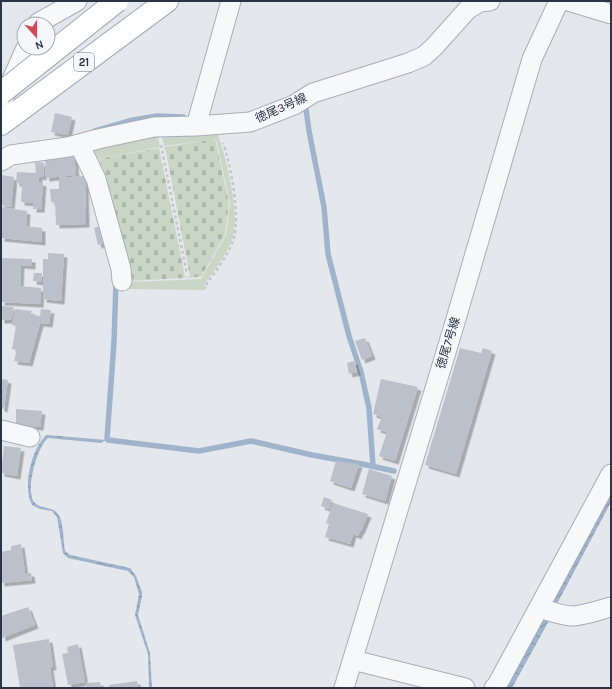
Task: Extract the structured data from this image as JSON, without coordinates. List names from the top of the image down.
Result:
{
  "streets": {
    "main road": ["21"],
    "street": ["徳尾3号線", "徳尾7号線"]
  },
  "north": "bottom"
}
